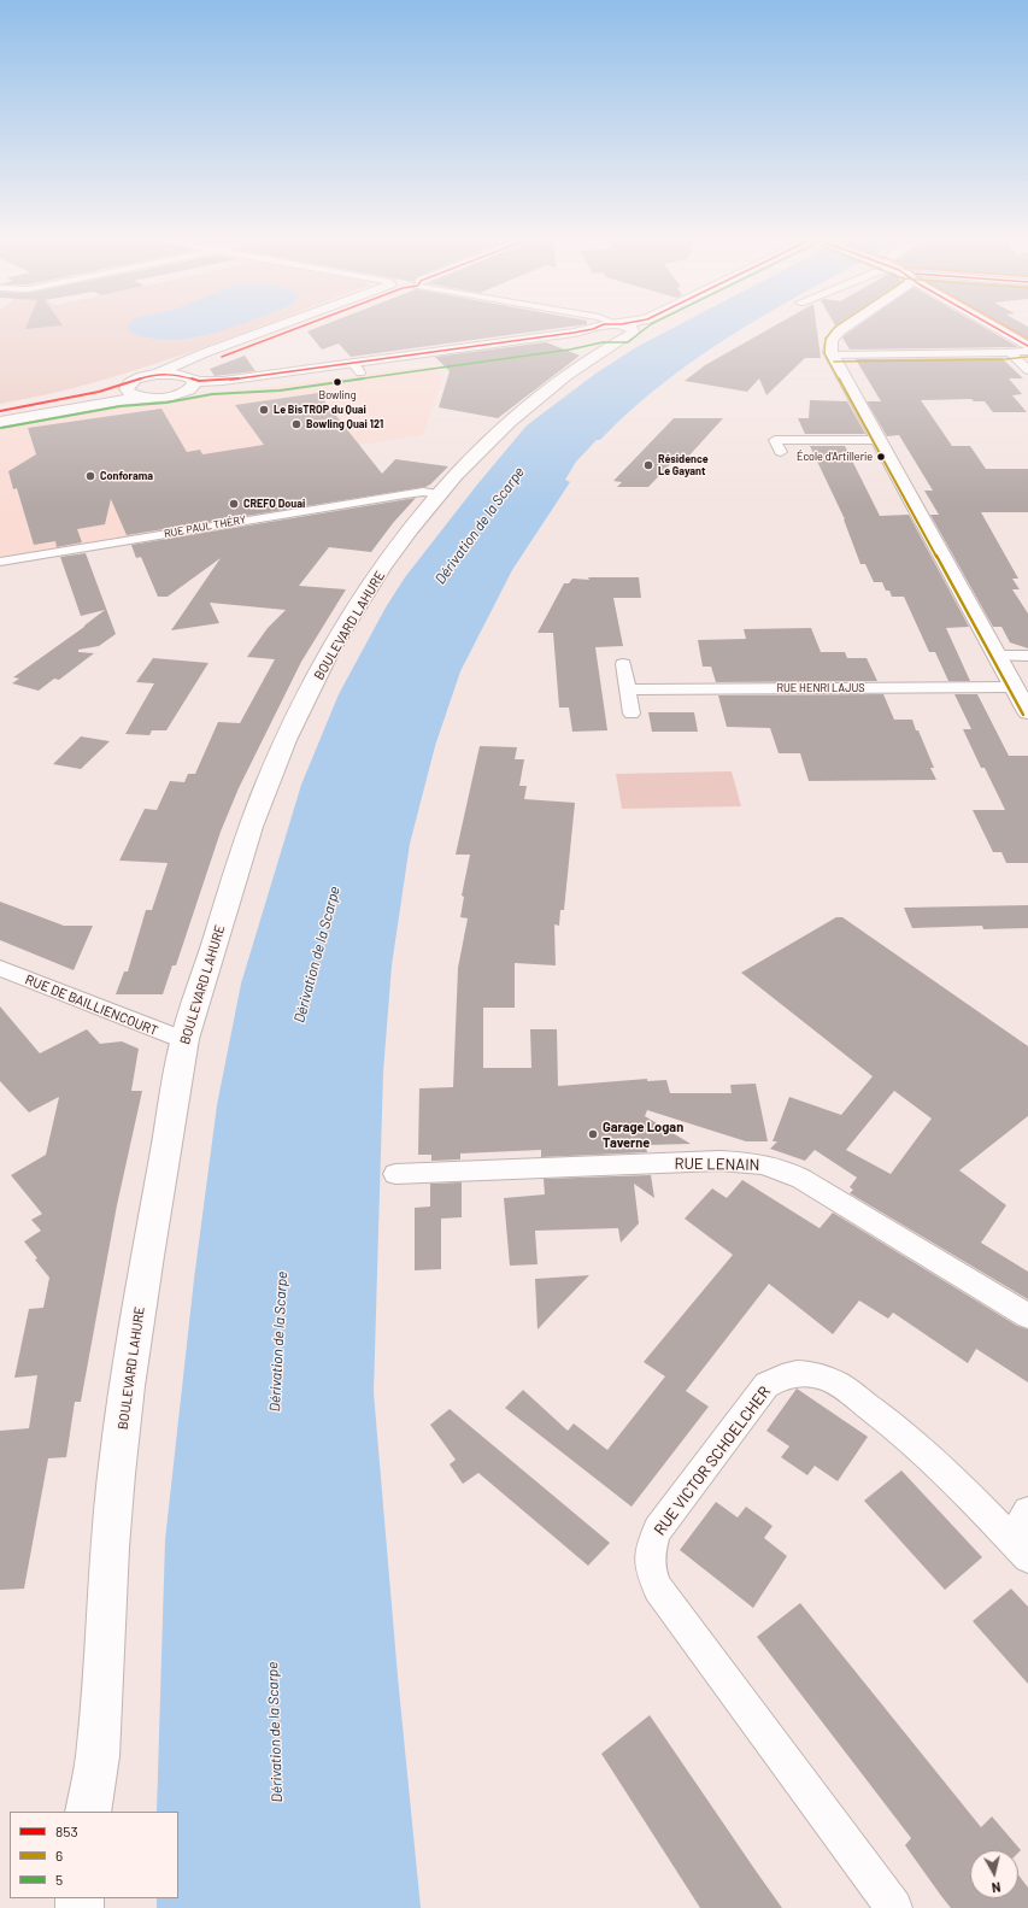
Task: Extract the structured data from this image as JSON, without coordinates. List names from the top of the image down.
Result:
{
  "streets": {
    "main road": ["BOULEVARD LAHURE"],
    "street": [
      "RUE PAUL THÉRY",
      "RUE HENRI LAJUS",
      "RUE DE BAILLIENCOURT",
      "RUE LENAIN",
      "RUE VICTOR SCHOELCHER"
    ]
  },
  "crossings": [
    ["RUE PAUL THÉRY", "BOULEVARD LAHURE"],
    ["BOULEVARD LAHURE", "RUE DE BAILLIENCOURT"]
  ],
  "water": ["Dérivation de la Scarpe"],
  "places": [
    "Bowling",
    "Le BisTROP du Quai",
    "Bowling Quai 121",
    "École d'Artillerie",
    "Résidence Le Gayant",
    "Conforama",
    "CREFO Douai",
    "Garage Logan Taverne"
  ],
  "lines": ["transit line 853", "transit line 6", "transit line 5"],
  "legend": ["853", "6", "5"],
  "north": "bottom"
}
